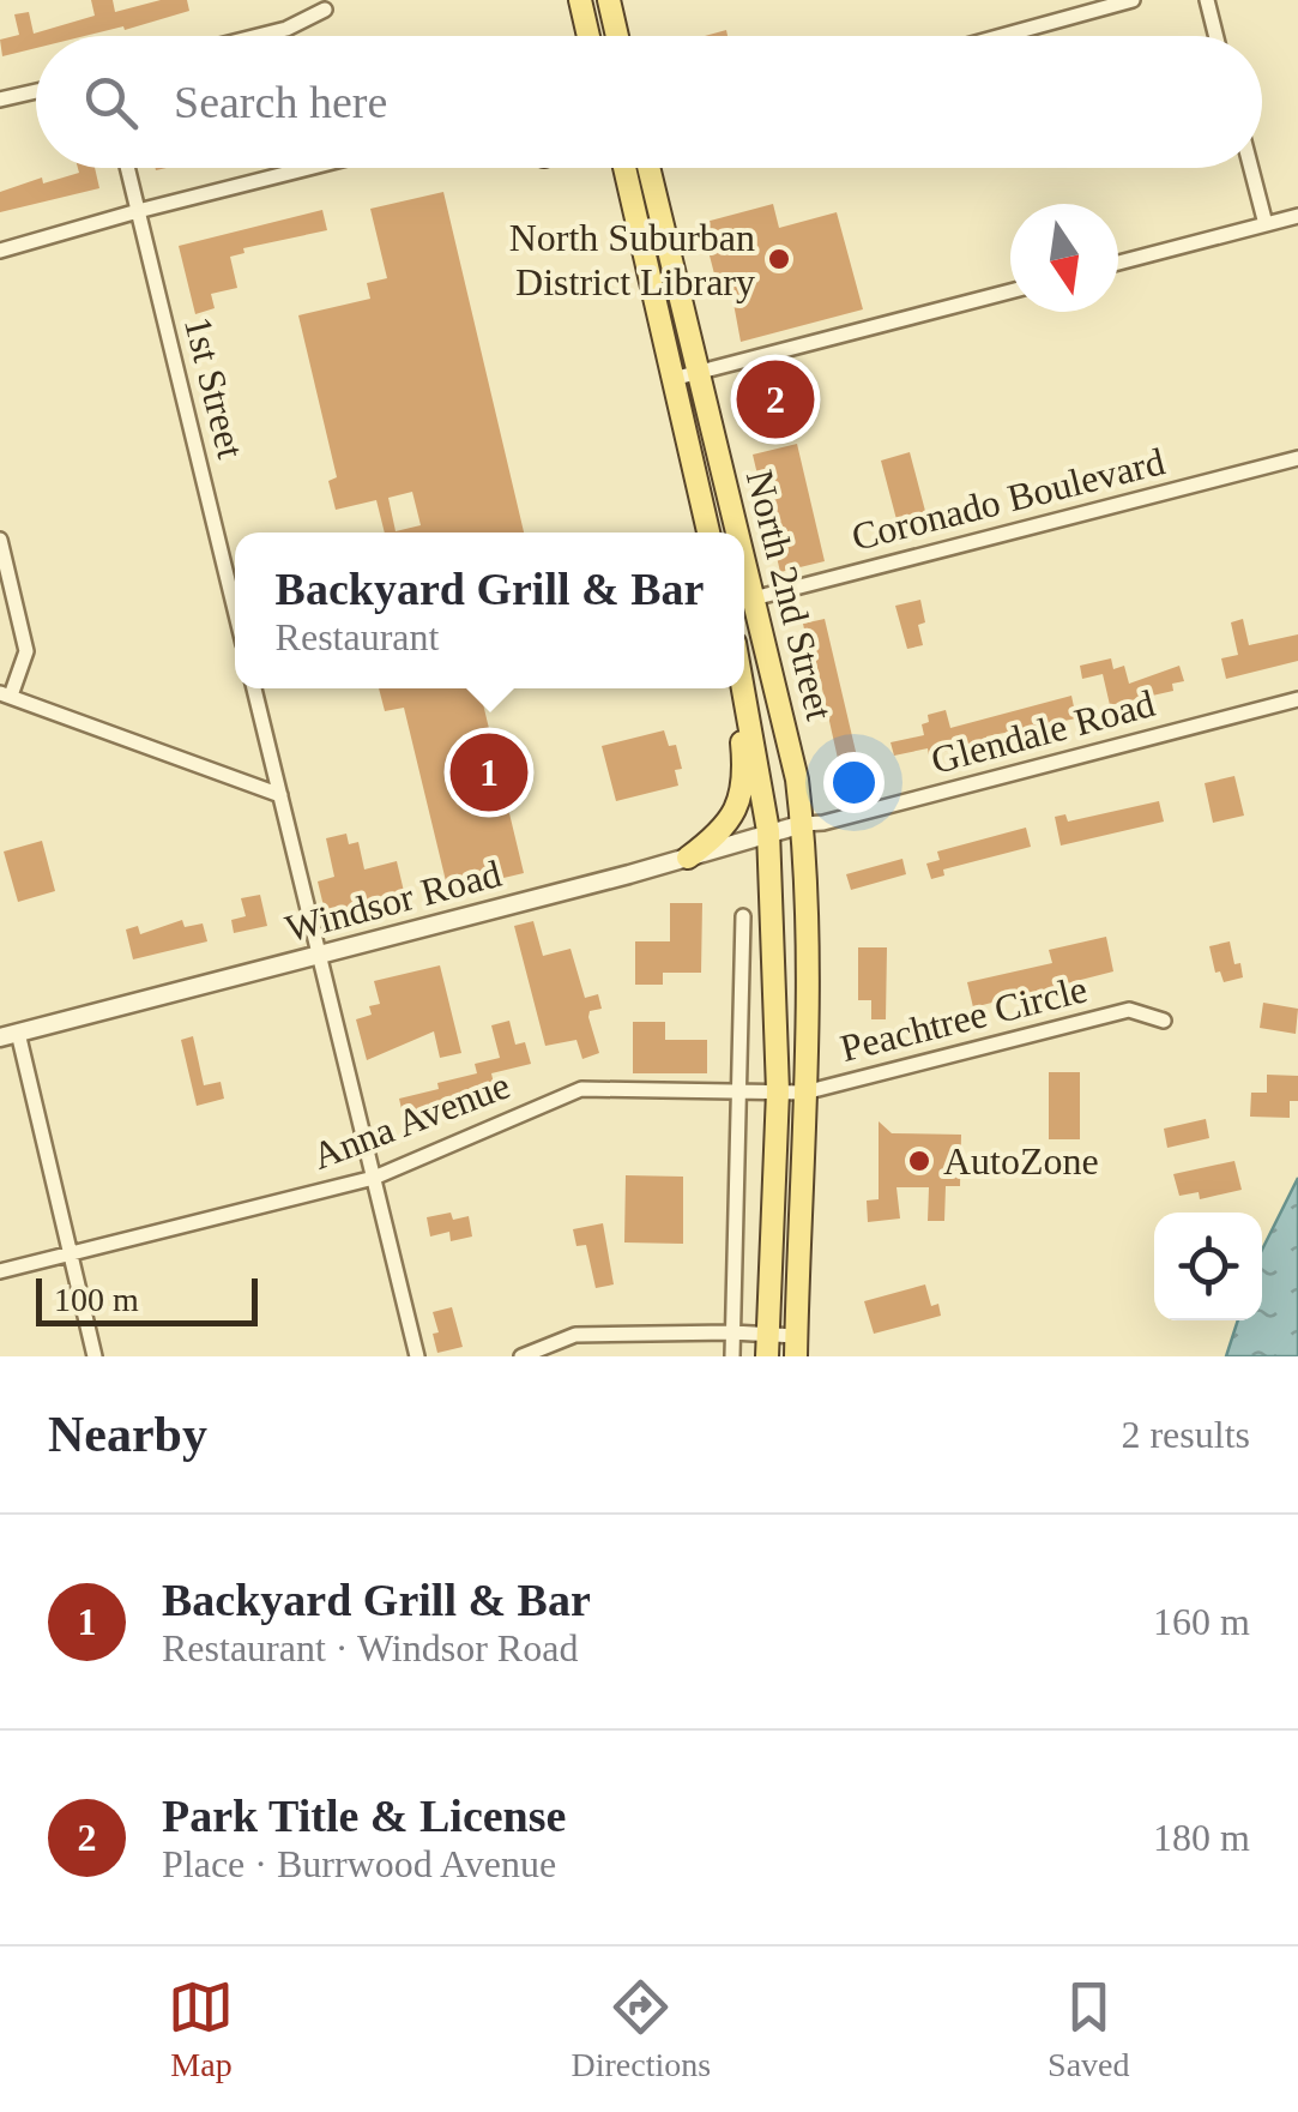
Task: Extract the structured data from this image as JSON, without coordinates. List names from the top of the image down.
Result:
{
  "streets": {
    "main road": ["North 2nd Street"],
    "street": [
      "1st Street",
      "Coronado Boulevard",
      "Glendale Road",
      "Windsor Road",
      "Peachtree Circle",
      "Anna Avenue"
    ]
  },
  "crossings": [
    ["Coronado Boulevard", "North 2nd Street"],
    ["North 2nd Street", "Glendale Road"],
    ["North 2nd Street", "Windsor Road"],
    ["North 2nd Street", "Peachtree Circle"],
    ["North 2nd Street", "Anna Avenue"],
    ["Glendale Road", "Windsor Road"],
    ["Peachtree Circle", "Anna Avenue"]
  ],
  "places": ["North Suburban District Library", "AutoZone"],
  "scale_bar": "100 m",
  "north": "bottom",
  "page": {
    "search": "Search here",
    "pins": ["2", "1"],
    "popup": ["Backyard Grill & Bar", "Restaurant"],
    "scale": "100 m",
    "heading": ["Nearby", "2 results"],
    "list": [
      {
        "mark": "1",
        "name": "Backyard Grill & Bar",
        "note": "Restaurant · Windsor Road",
        "value": "160 m"
      },
      {
        "mark": "2",
        "name": "Park Title & License",
        "note": "Place · Burrwood Avenue",
        "value": "180 m"
      }
    ],
    "nav": ["Map", "Directions", "Saved"]
  }
}
